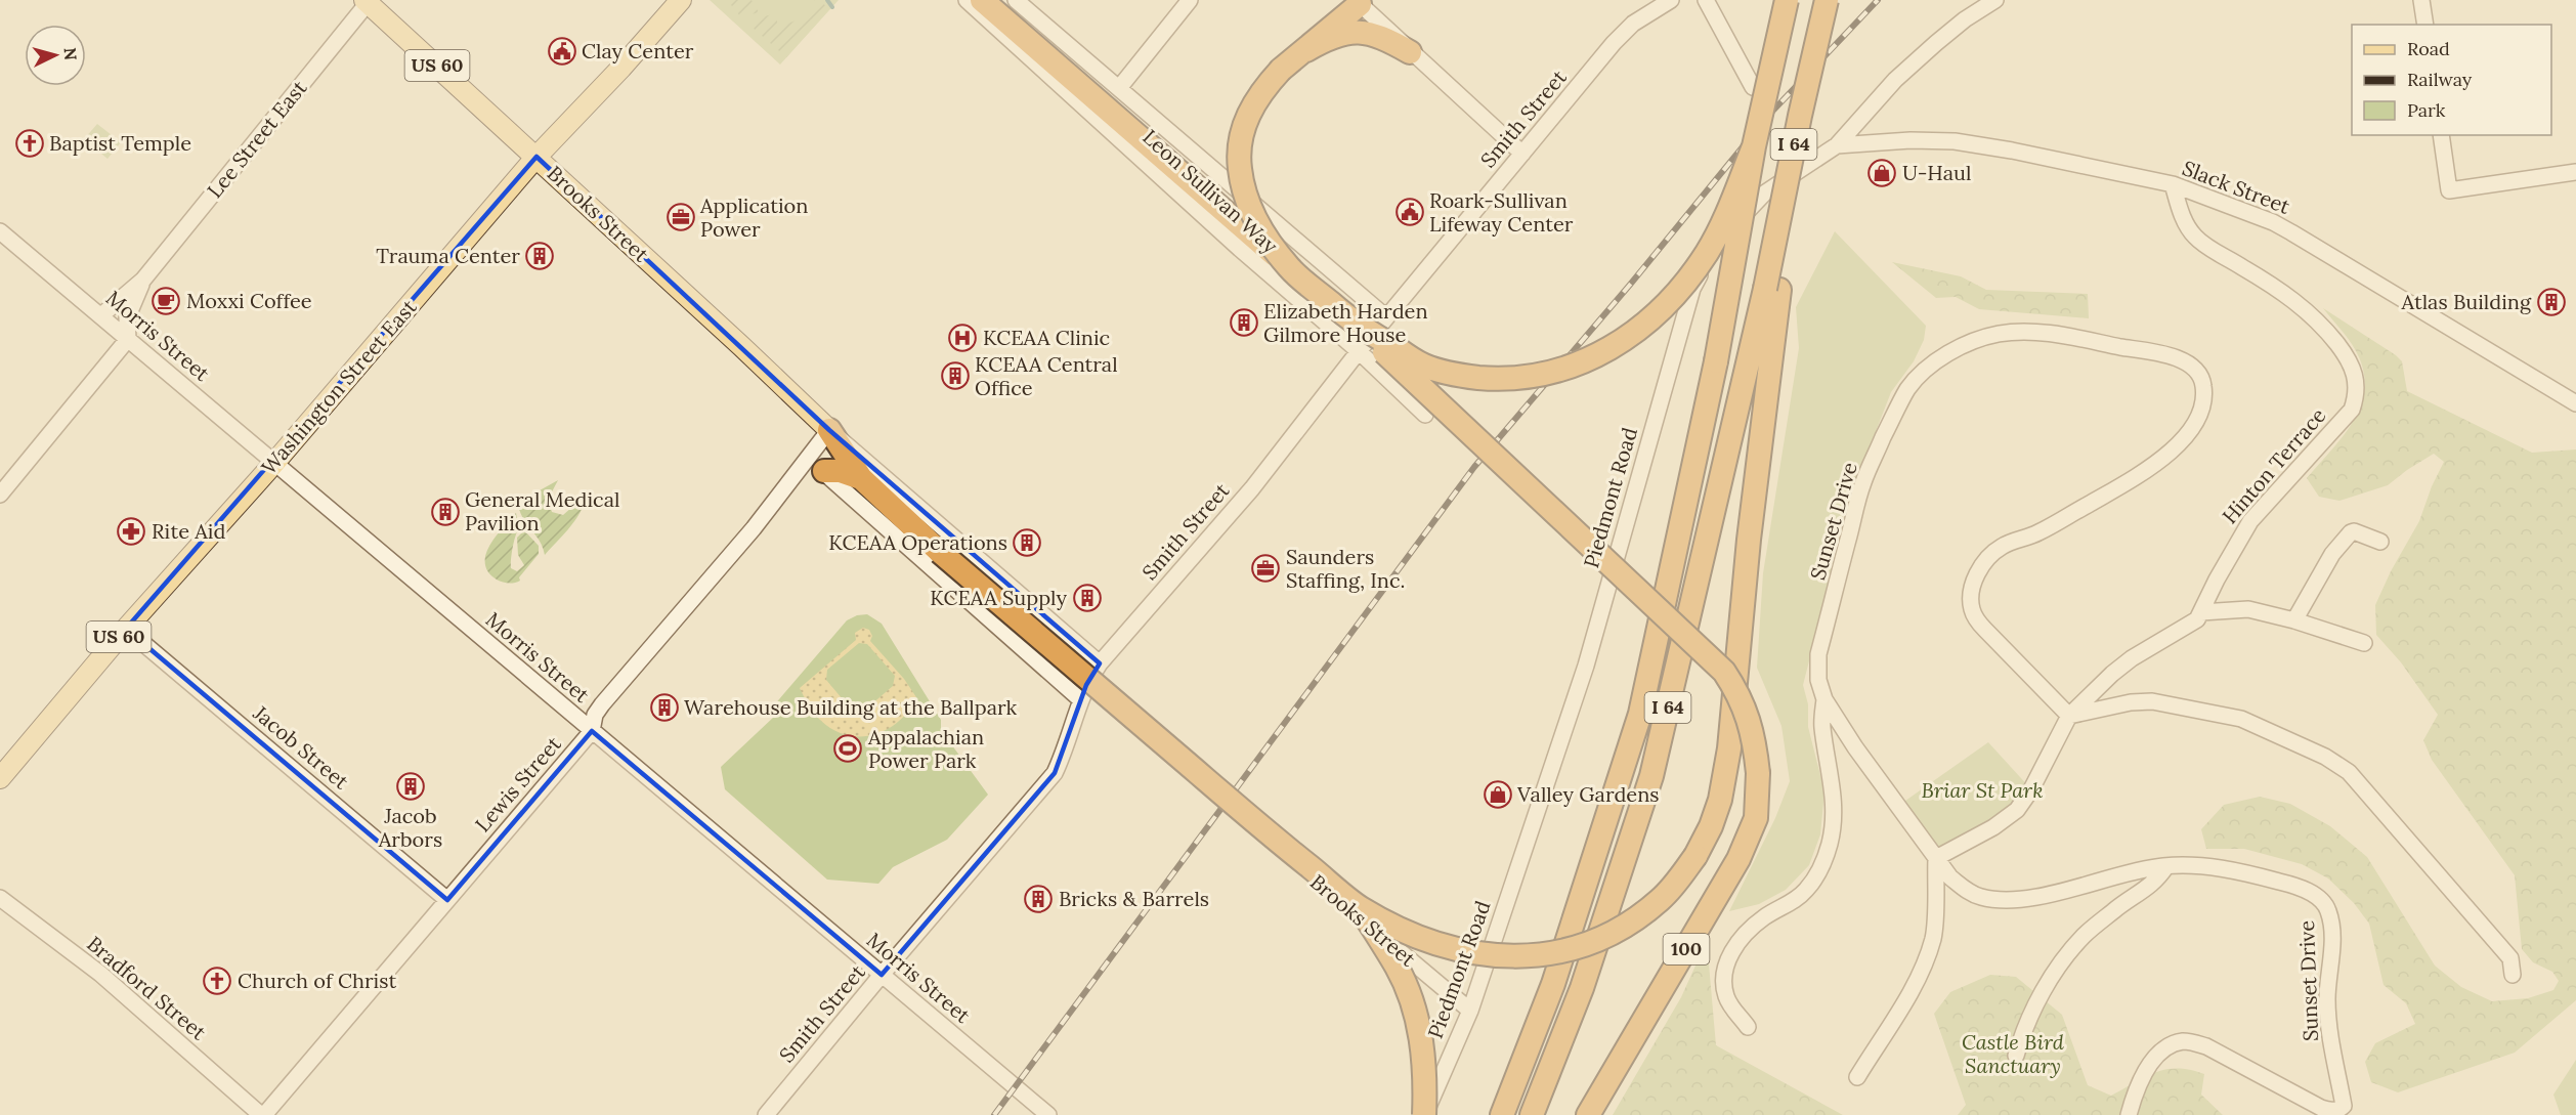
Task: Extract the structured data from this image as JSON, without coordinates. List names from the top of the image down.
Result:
{
  "streets": {
    "highway": ["I 64", "100"],
    "main road": ["US 60", "Brooks Street", "Washington Street East"],
    "street": [
      "Smith Street",
      "Lee Street East",
      "Slack Street",
      "Leon Sullivan Way",
      "Morris Street",
      "Hinton Terrace",
      "Piedmont Road",
      "Sunset Drive",
      "Jacob Street",
      "Lewis Street",
      "Bradford Street"
    ]
  },
  "crossings": [
    ["Smith Street", "Leon Sullivan Way"],
    ["Smith Street", "Morris Street"],
    ["Lee Street East", "Brooks Street"],
    ["Lee Street East", "Morris Street"],
    ["Slack Street", "Hinton Terrace"],
    ["Slack Street", "Piedmont Road"],
    ["Brooks Street", "Washington Street East"],
    ["Brooks Street", "Piedmont Road"],
    ["Brooks Street", "Lewis Street"],
    ["Morris Street", "Washington Street East"],
    ["Morris Street", "Lewis Street"],
    ["Washington Street East", "Jacob Street"],
    ["Hinton Terrace", "Sunset Drive"],
    ["Jacob Street", "Lewis Street"],
    ["Lewis Street", "Bradford Street"]
  ],
  "parks": ["Briar St Park", "Castle Bird Sanctuary"],
  "places": {
    "public building": ["Clay Center", "Roark-Sullivan Lifeway Center"],
    "church": ["Baptist Temple", "Church of Christ"],
    "shop": ["U-Haul", "Valley Gardens"],
    "office": ["Application Power", "Saunders Staffing, Inc."],
    "building": [
      "Trauma Center",
      "Atlas Building",
      "Elizabeth Harden Gilmore House",
      "KCEAA Central Office",
      "General Medical Pavilion",
      "KCEAA Operations",
      "KCEAA Supply",
      "Warehouse Building at the Ballpark",
      "Jacob Arbors",
      "Bricks & Barrels"
    ],
    "cafe": ["Moxxi Coffee"],
    "hospital": ["KCEAA Clinic"],
    "pharmacy": ["Rite Aid"],
    "sports": ["Appalachian Power Park"]
  },
  "legend": ["Road", "Railway", "Park"],
  "north": "right"
}
